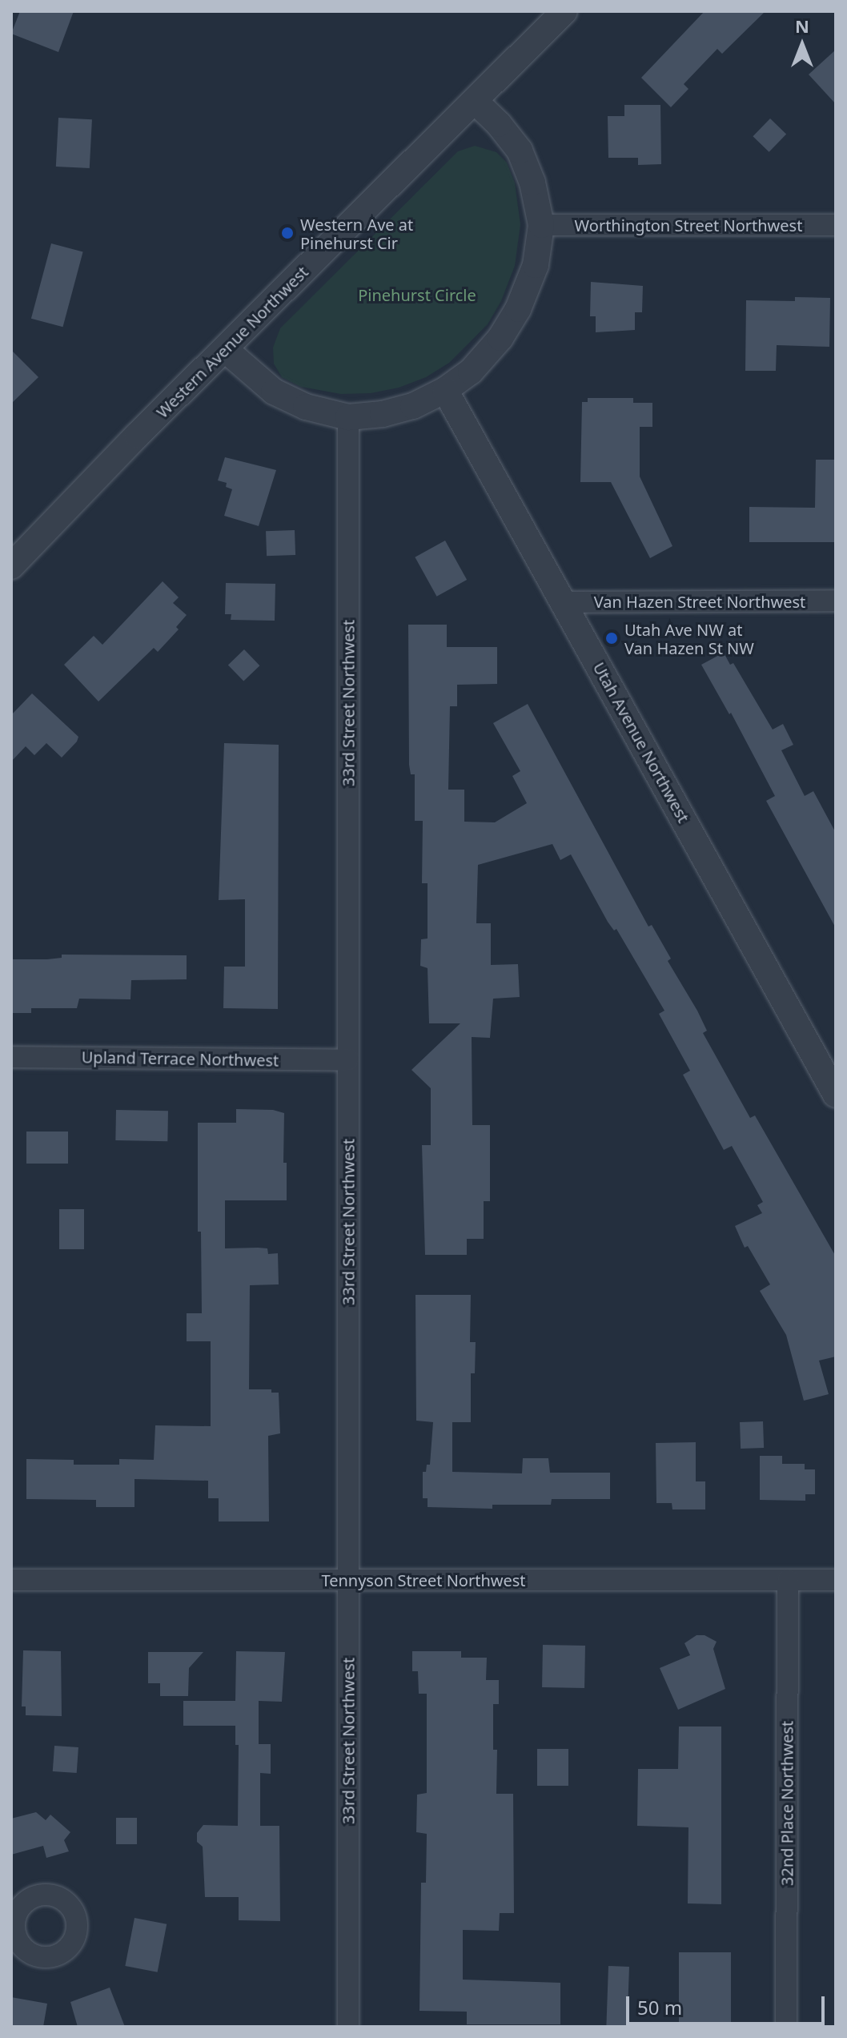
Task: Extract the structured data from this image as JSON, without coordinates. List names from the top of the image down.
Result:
{
  "streets": {
    "street": [
      "Worthington Street Northwest",
      "Western Avenue Northwest",
      "Van Hazen Street Northwest",
      "33rd Street Northwest",
      "Utah Avenue Northwest",
      "Upland Terrace Northwest",
      "Tennyson Street Northwest",
      "32nd Place Northwest"
    ]
  },
  "crossings": [
    ["Van Hazen Street Northwest", "Utah Avenue Northwest"],
    ["33rd Street Northwest", "Upland Terrace Northwest"],
    ["33rd Street Northwest", "Tennyson Street Northwest"],
    ["Tennyson Street Northwest", "32nd Place Northwest"]
  ],
  "parks": ["Pinehurst Circle"],
  "places": ["Western Ave at Pinehurst Cir", "Utah Ave NW at Van Hazen St NW"],
  "scale_bar": "50 m",
  "north": "top"
}
